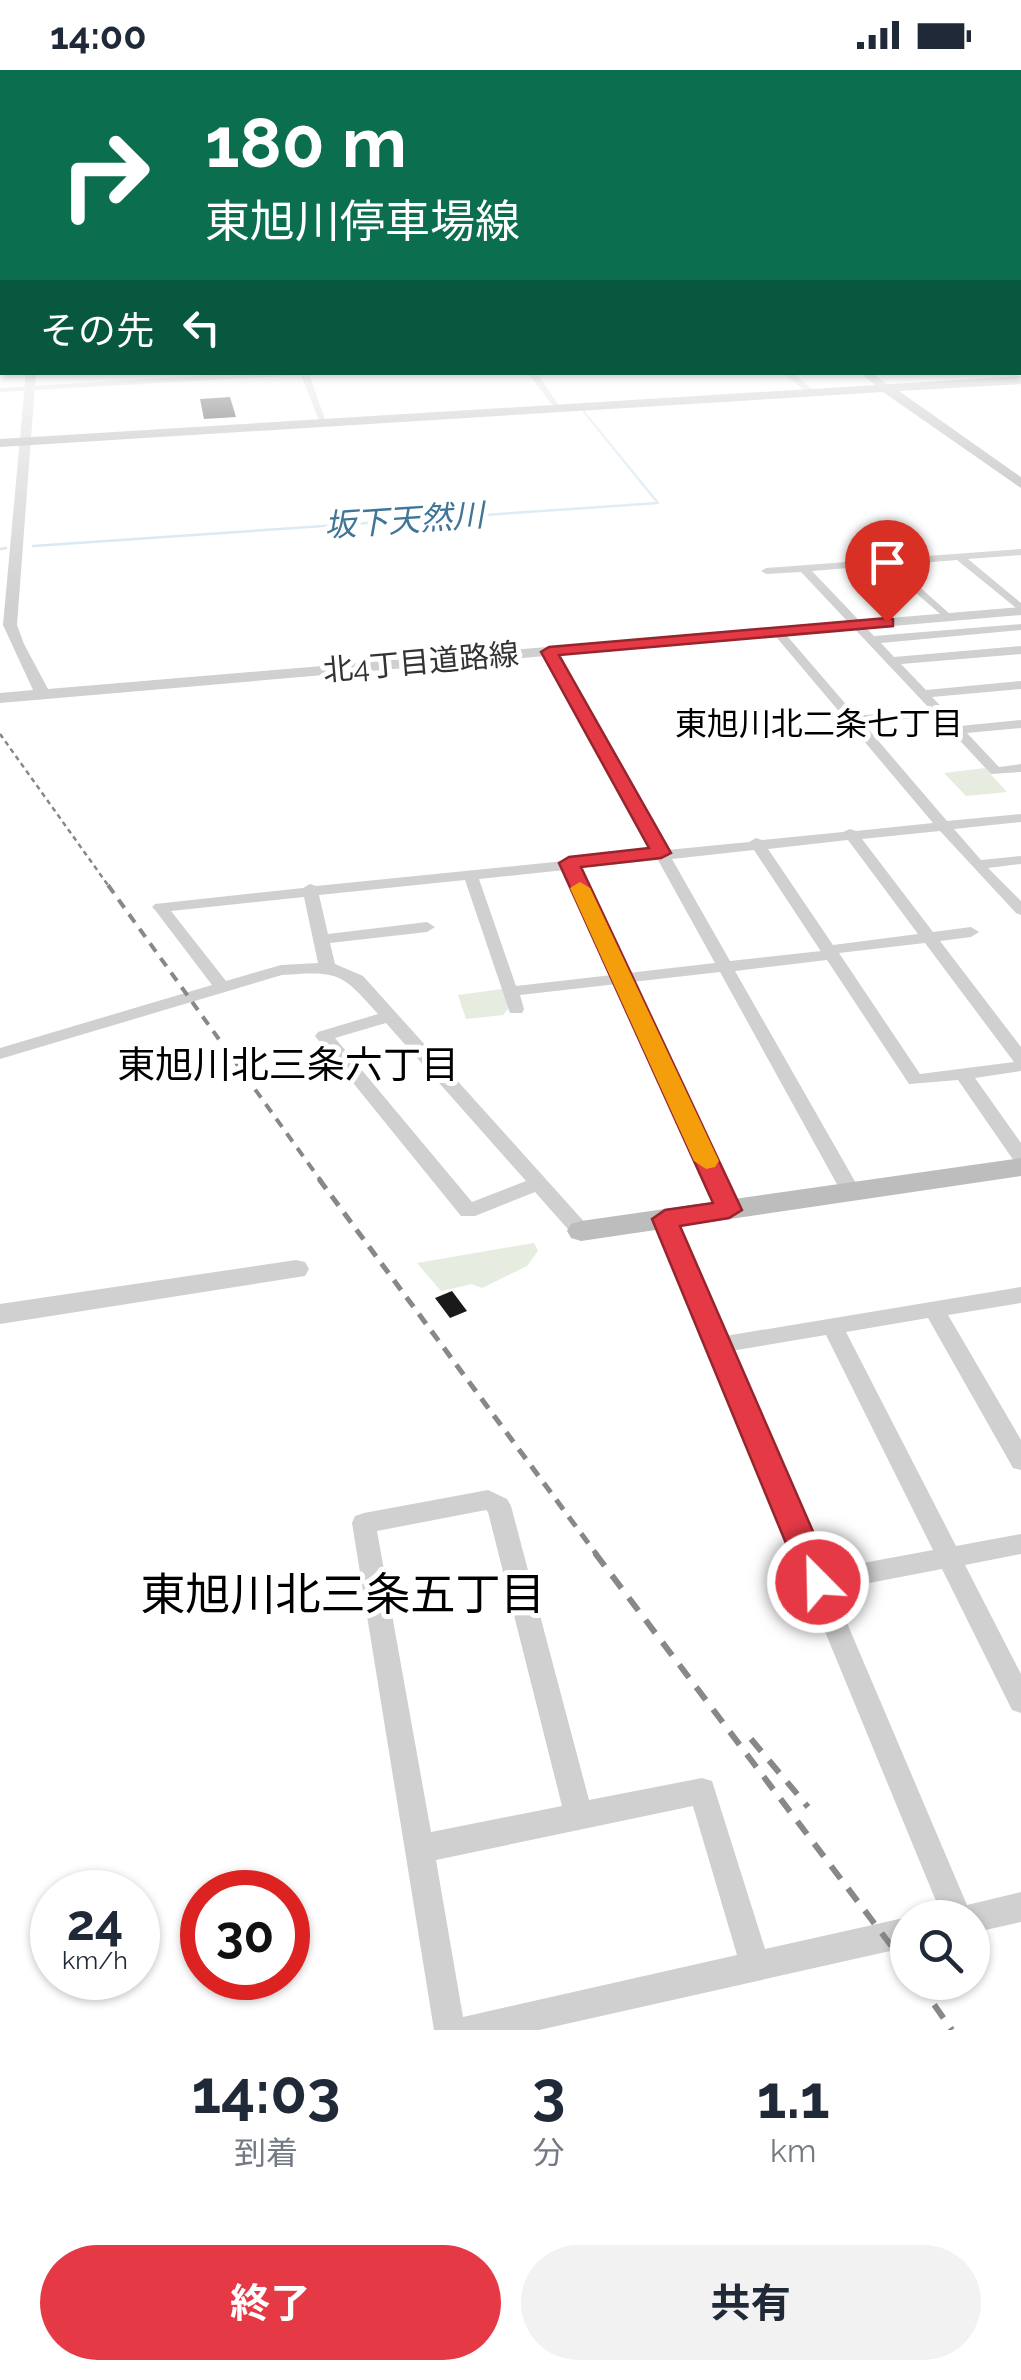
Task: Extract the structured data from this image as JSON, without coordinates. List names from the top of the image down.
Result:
{
  "streets": {
    "street": ["北4丁目道路線"]
  },
  "districts": ["東旭川北二条七丁目", "東旭川北三条六丁目", "東旭川北三条五丁目"],
  "water": ["坂下天然川"],
  "page": {
    "status": "14:00",
    "turn": ["180 m", "東旭川停車場線"],
    "then": "その先",
    "speed": "24 km/h",
    "limit": "30",
    "eta": [
      "14:03",
      "到着",
      "3",
      "分",
      "1.1",
      "km"
    ],
    "buttons": ["終了", "共有"]
  }
}
